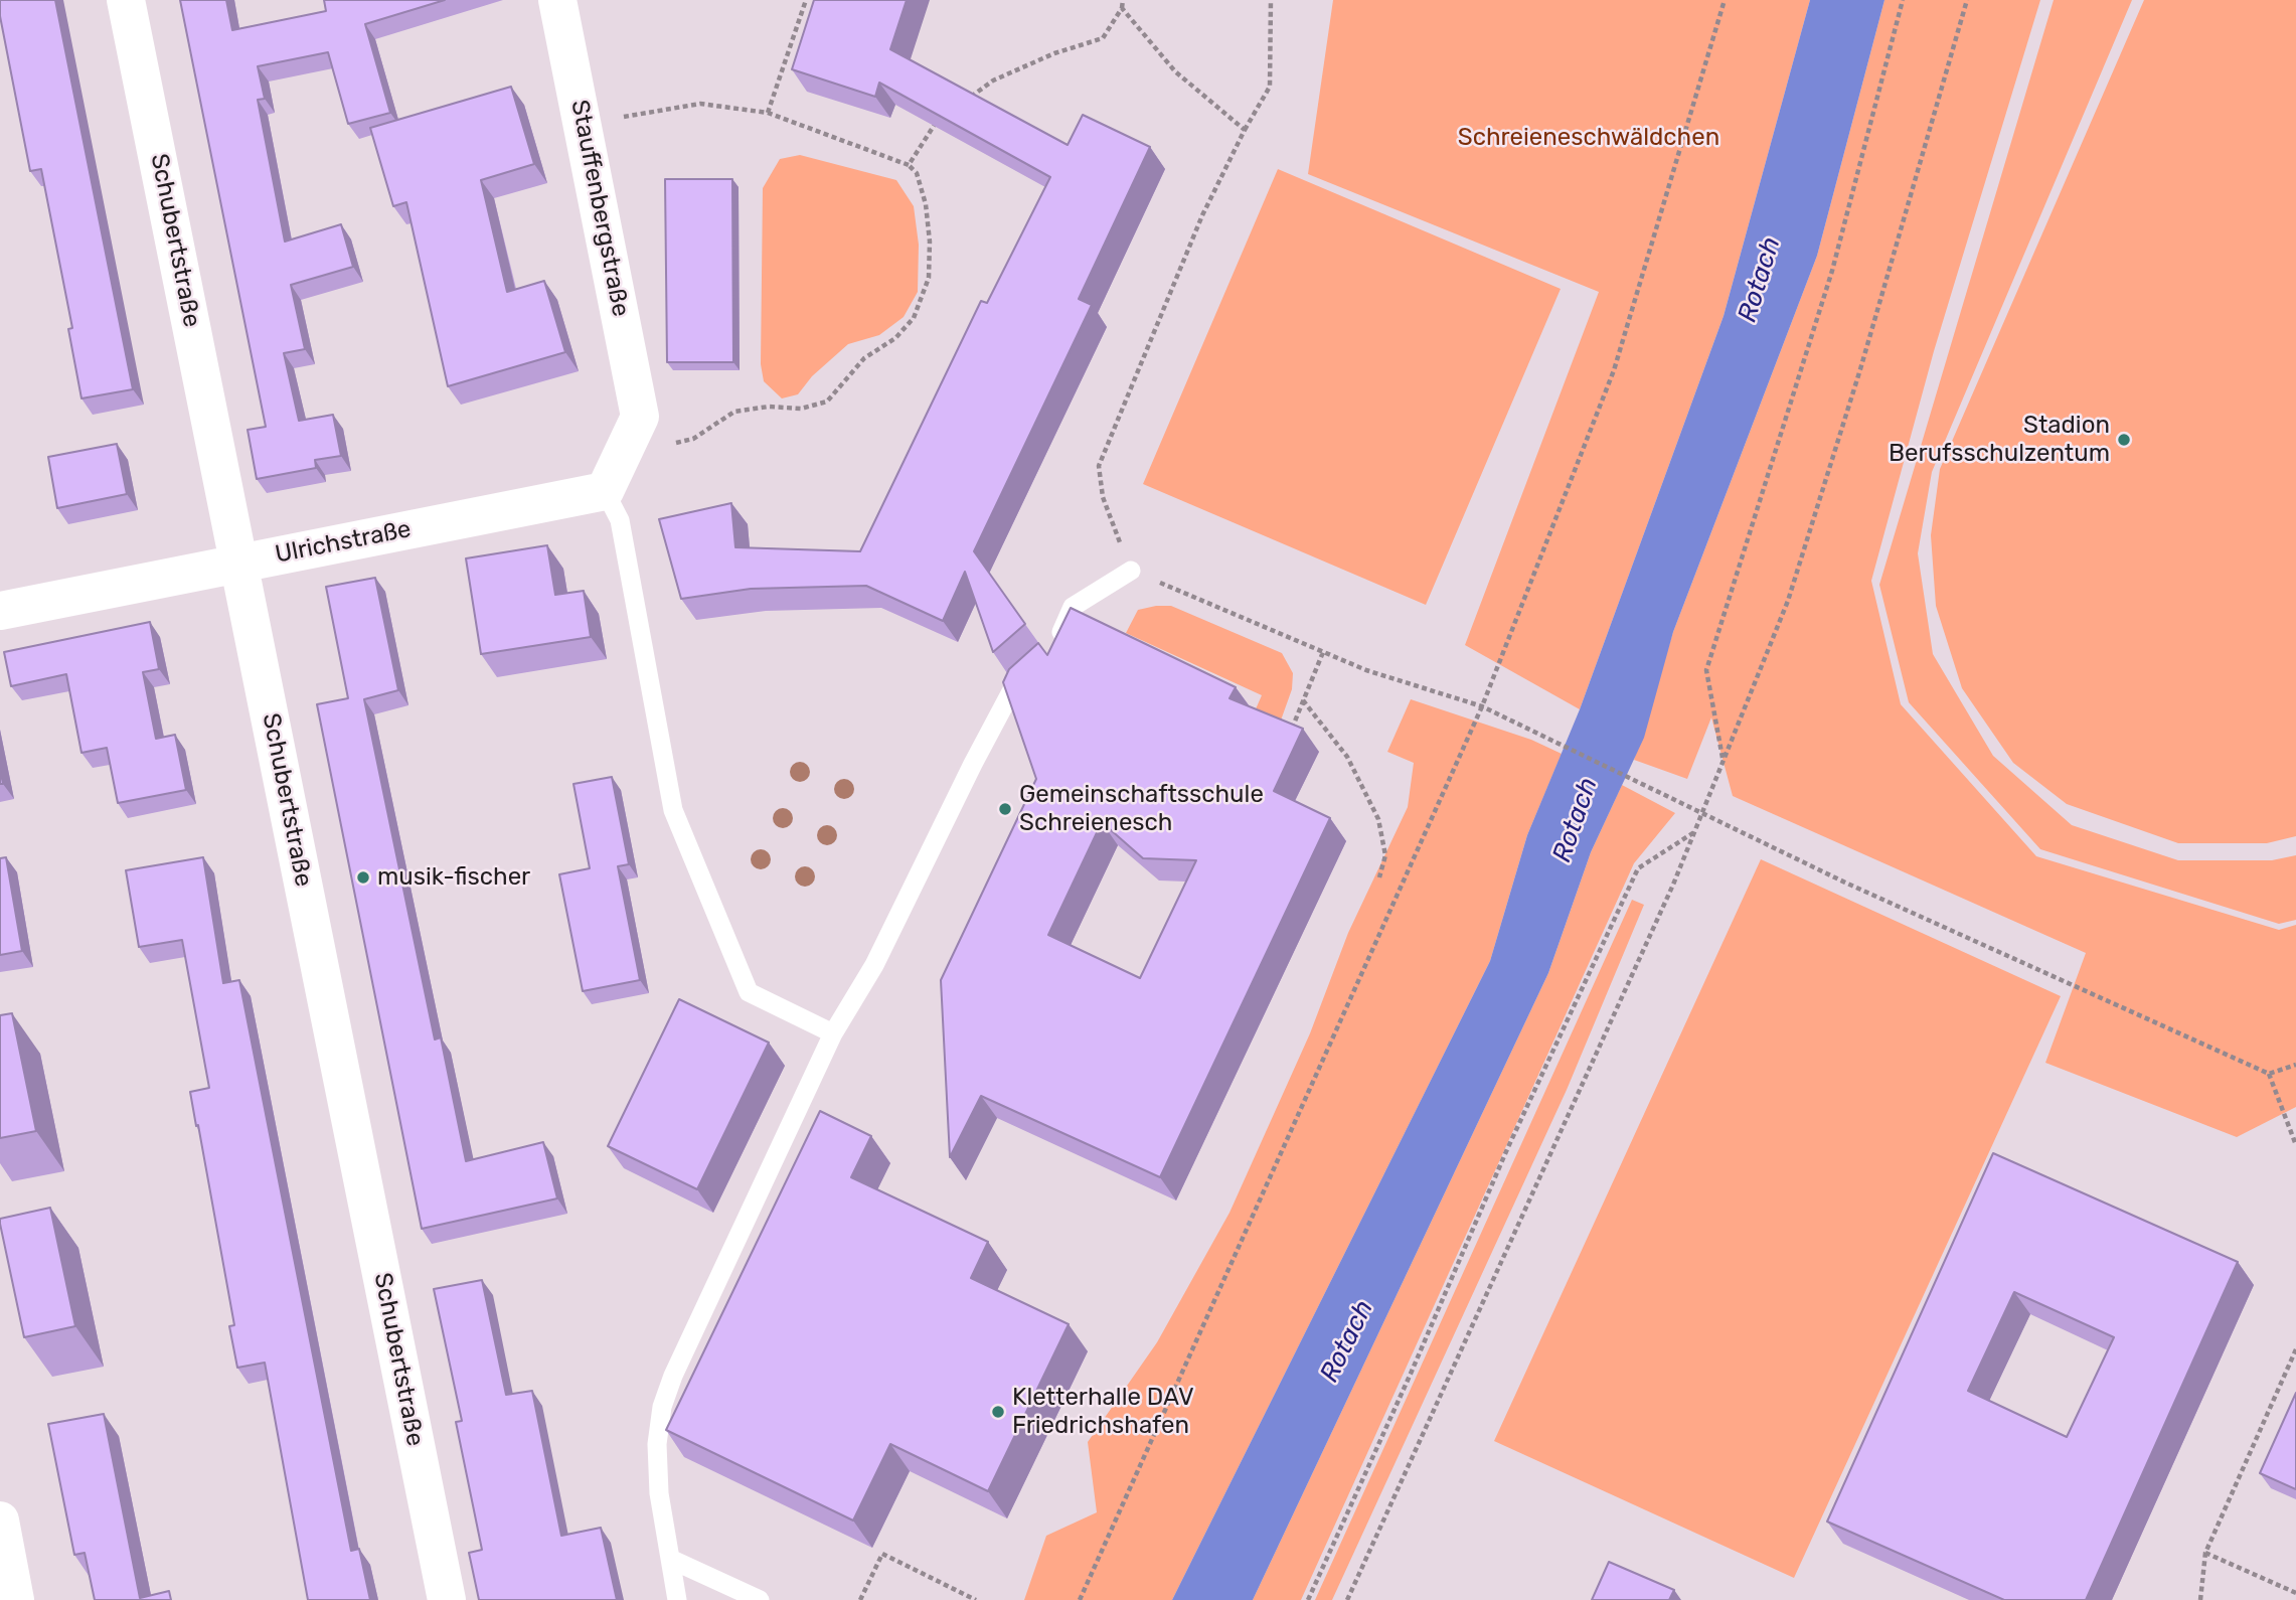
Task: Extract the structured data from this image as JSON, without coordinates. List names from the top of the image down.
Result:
{
  "streets": {
    "street": ["Stauffenbergstraße", "Schubertstraße", "Ulrichstraße"]
  },
  "crossings": [
    ["Schubertstraße", "Ulrichstraße"]
  ],
  "water": ["Rotach"],
  "parks": ["Schreieneschwäldchen"],
  "places": [
    "Stadion Berufsschulzentum",
    "Gemeinschaftsschule Schreienesch",
    "musik-fischer",
    "Kletterhalle DAV Friedrichshafen"
  ]
}
